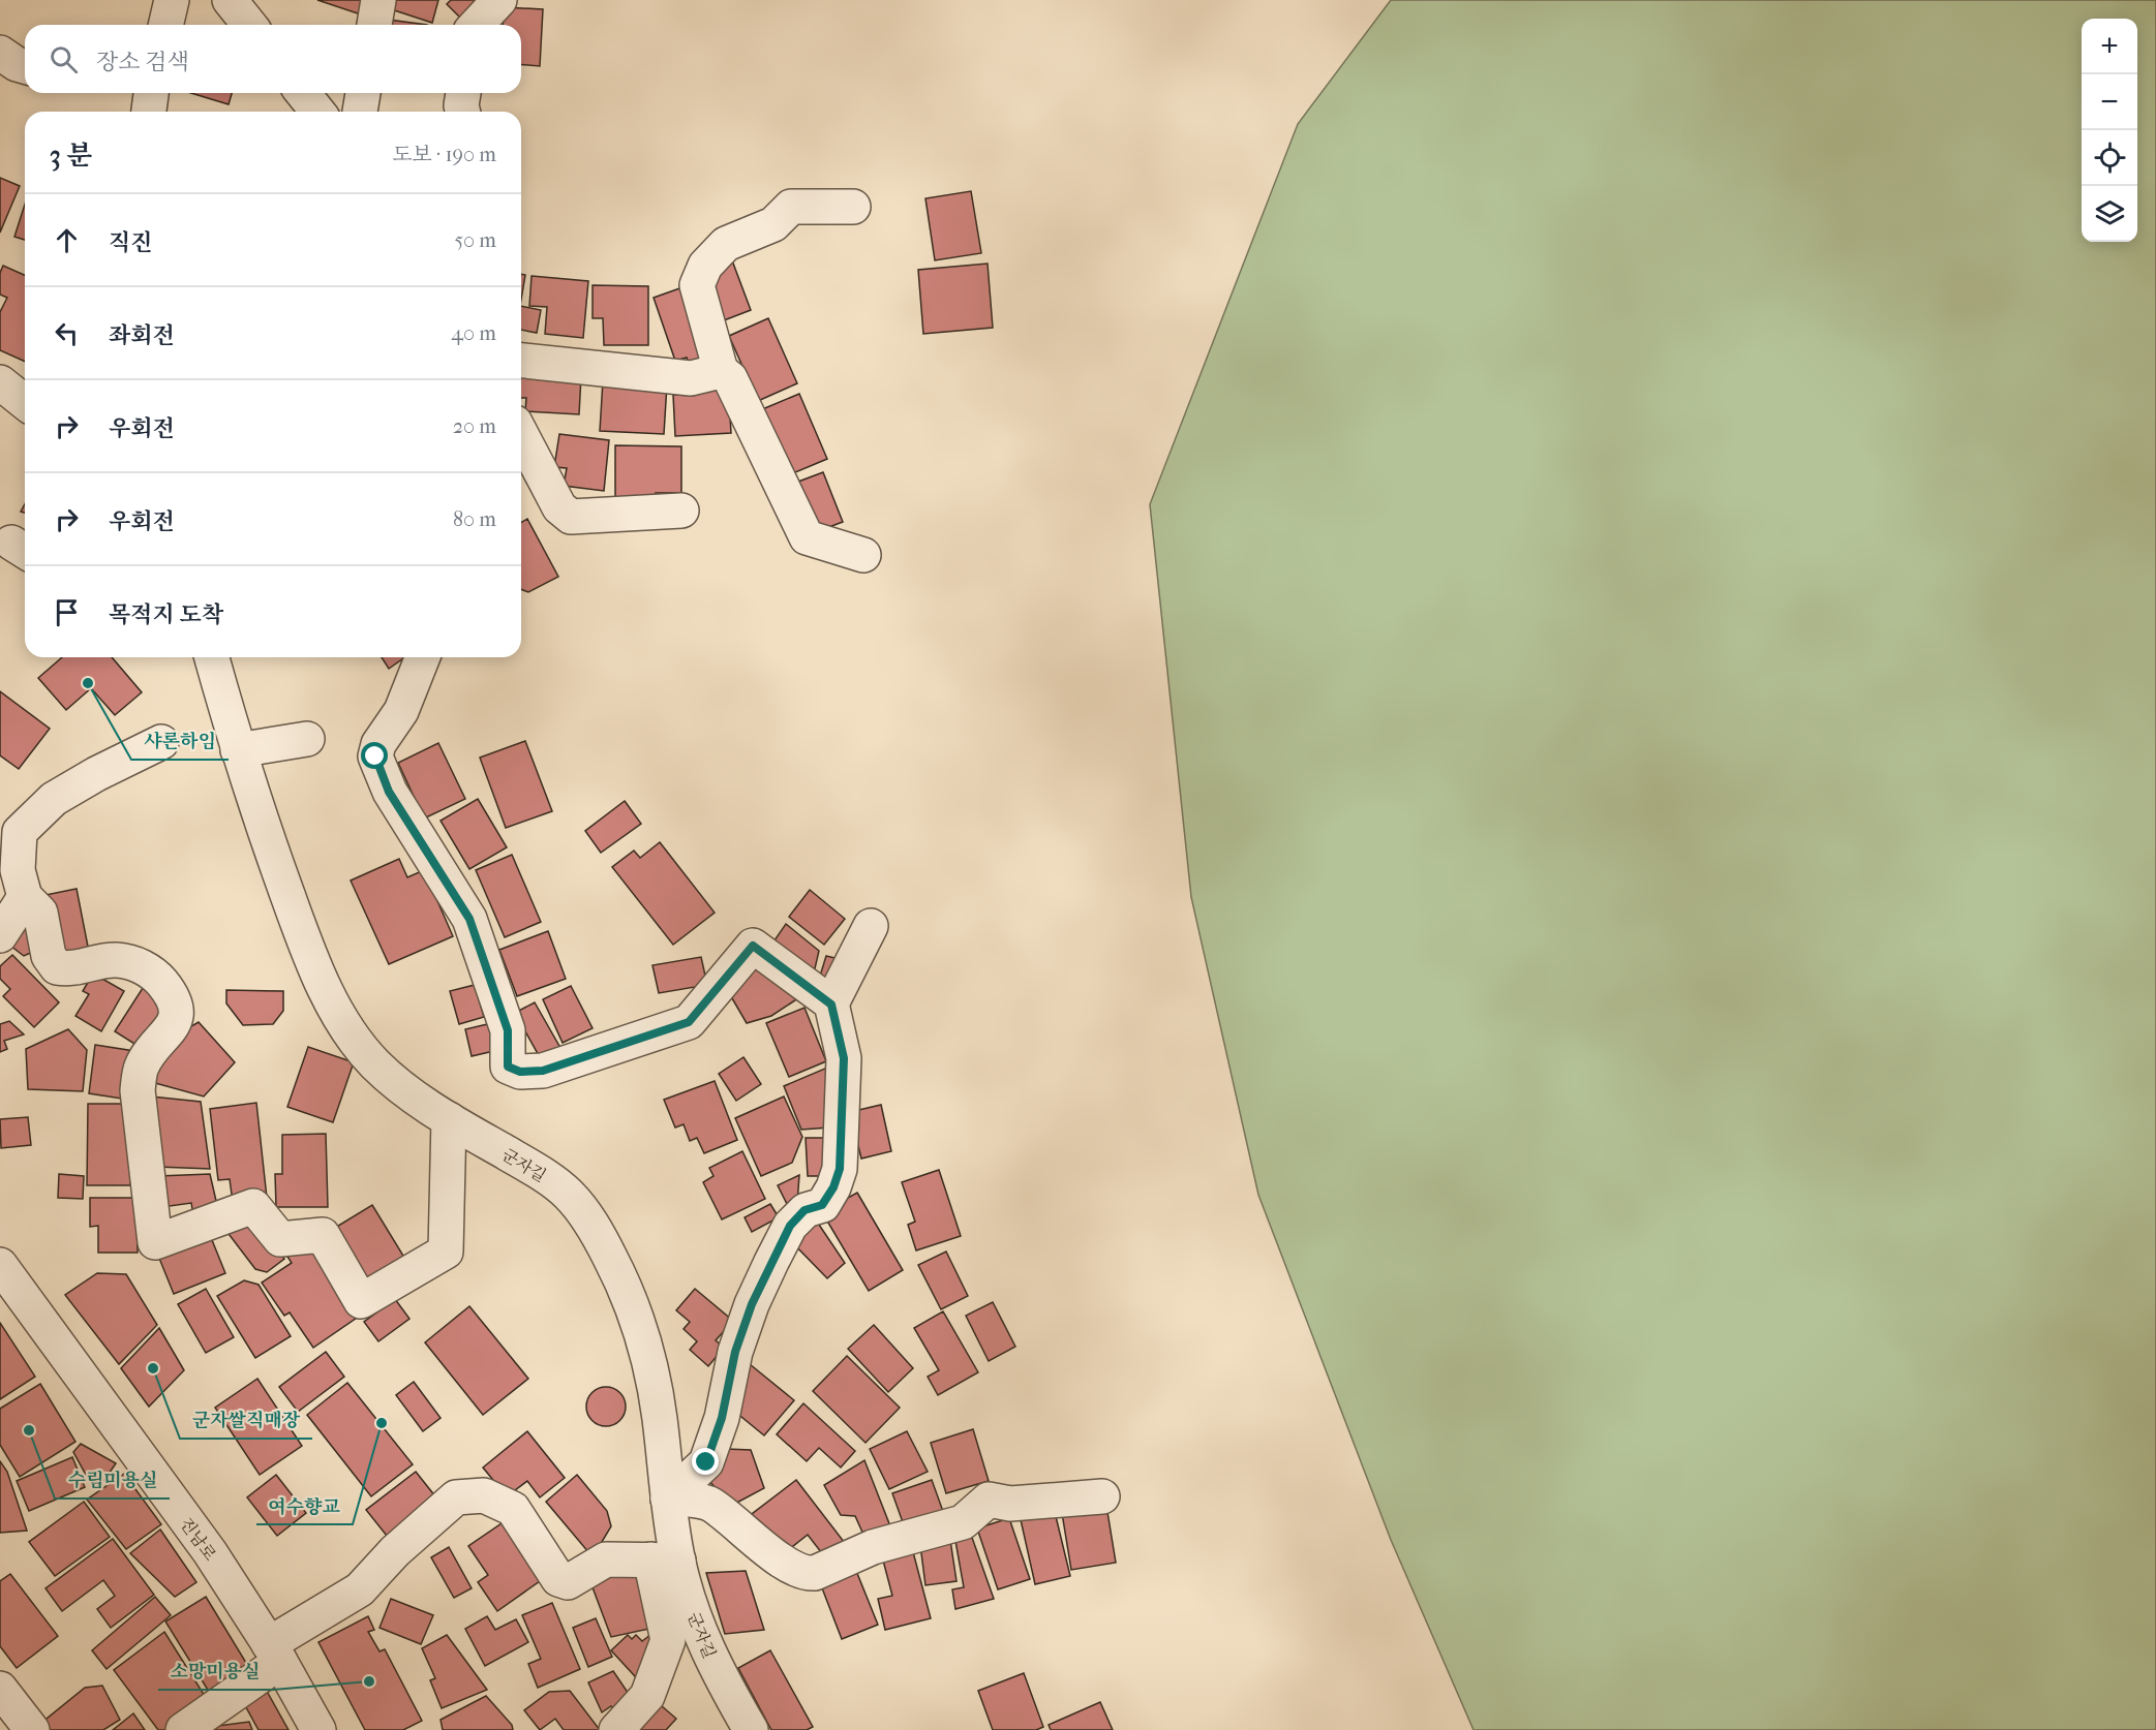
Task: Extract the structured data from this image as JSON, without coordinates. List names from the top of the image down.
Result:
{
  "streets": {
    "street": ["군자길", "진남로"]
  },
  "places": [
    "샤론하임",
    "군자쌀직매장",
    "여수향교",
    "수림미용실",
    "소망미용실"
  ],
  "page": {
    "map_buttons": ["+", "−"],
    "search": "장소 검색",
    "heading": ["3 분", "도보 · 190 m"],
    "list": [
      ["직진", "50 m"],
      ["좌회전", "40 m"],
      ["우회전", "20 m"],
      ["우회전", "80 m"],
      "목적지 도착"
    ]
  }
}
